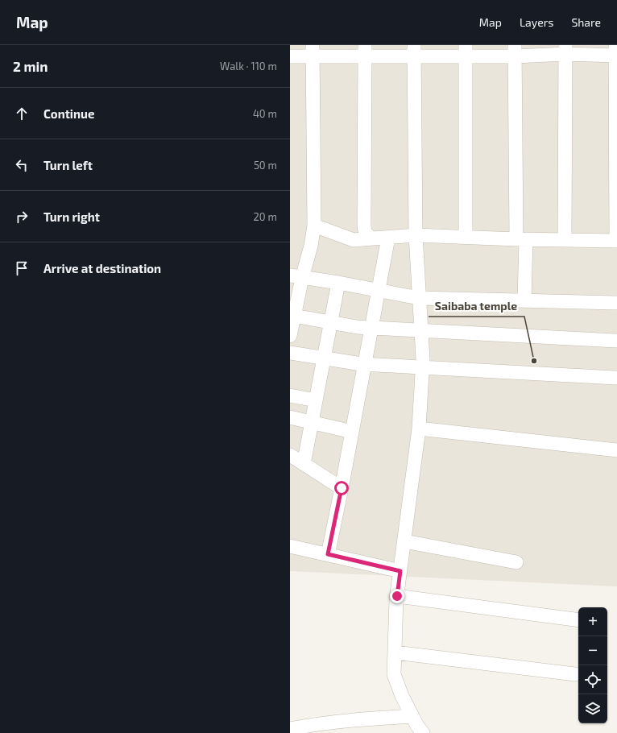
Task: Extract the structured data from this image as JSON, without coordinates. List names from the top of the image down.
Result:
{
  "places": ["Saibaba temple"],
  "page": {
    "header": "Map",
    "nav": ["Map", "Layers", "Share"],
    "heading": ["2 min", "Walk · 110 m"],
    "list": [
      ["Continue", "40 m"],
      ["Turn left", "50 m"],
      ["Turn right", "20 m"],
      "Arrive at destination"
    ],
    "map_buttons": ["+", "−"]
  }
}
